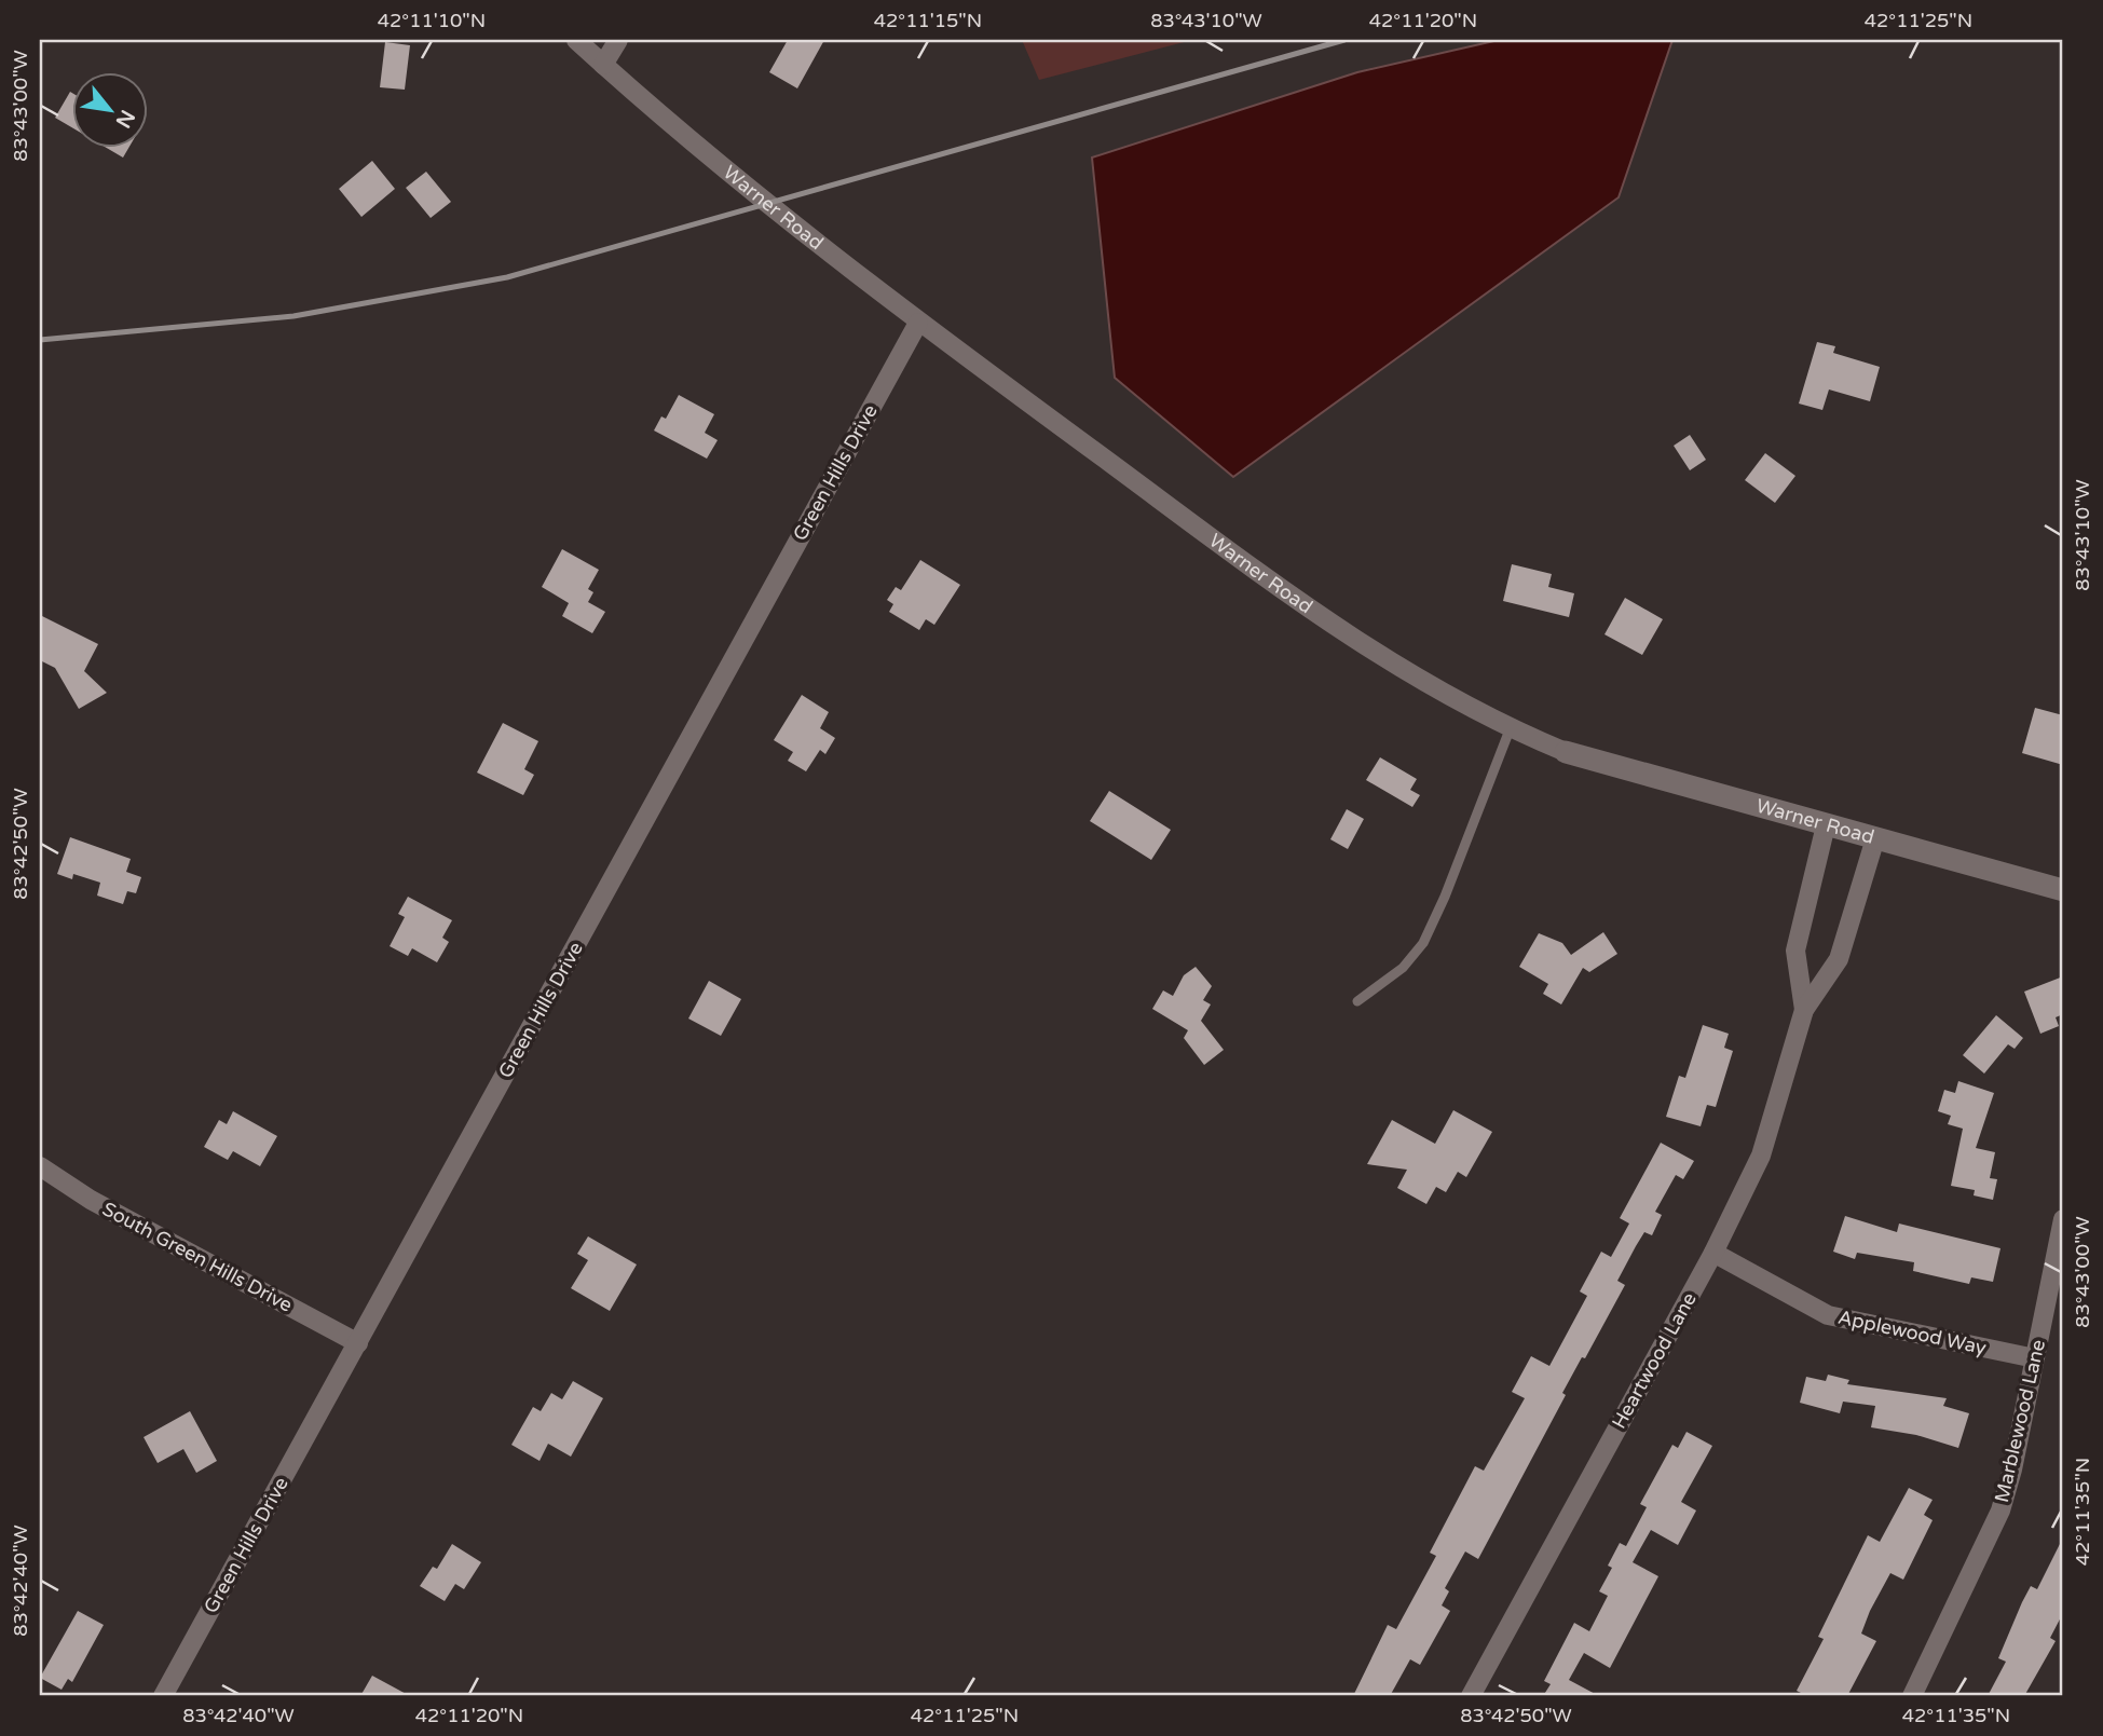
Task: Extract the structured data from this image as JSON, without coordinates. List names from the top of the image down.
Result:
{
  "streets": {
    "street": [
      "Warner Road",
      "Green Hills Drive",
      "South Green Hills Drive",
      "Applewood Way",
      "Heartwood Lane",
      "Marblewood Lane"
    ]
  },
  "crossings": [
    ["Warner Road", "Green Hills Drive"],
    ["Warner Road", "Heartwood Lane"],
    ["Green Hills Drive", "South Green Hills Drive"],
    ["Applewood Way", "Heartwood Lane"],
    ["Applewood Way", "Marblewood Lane"]
  ],
  "north": "bottom right",
  "coordinates": [
    "42°11'10\"N",
    "42°11'15\"N",
    "83°43'10\"W",
    "42°11'20\"N",
    "42°11'25\"N",
    "83°43'00\"W",
    "83°42'50\"W",
    "42°11'35\"N",
    "83°42'40\"W"
  ]
}
